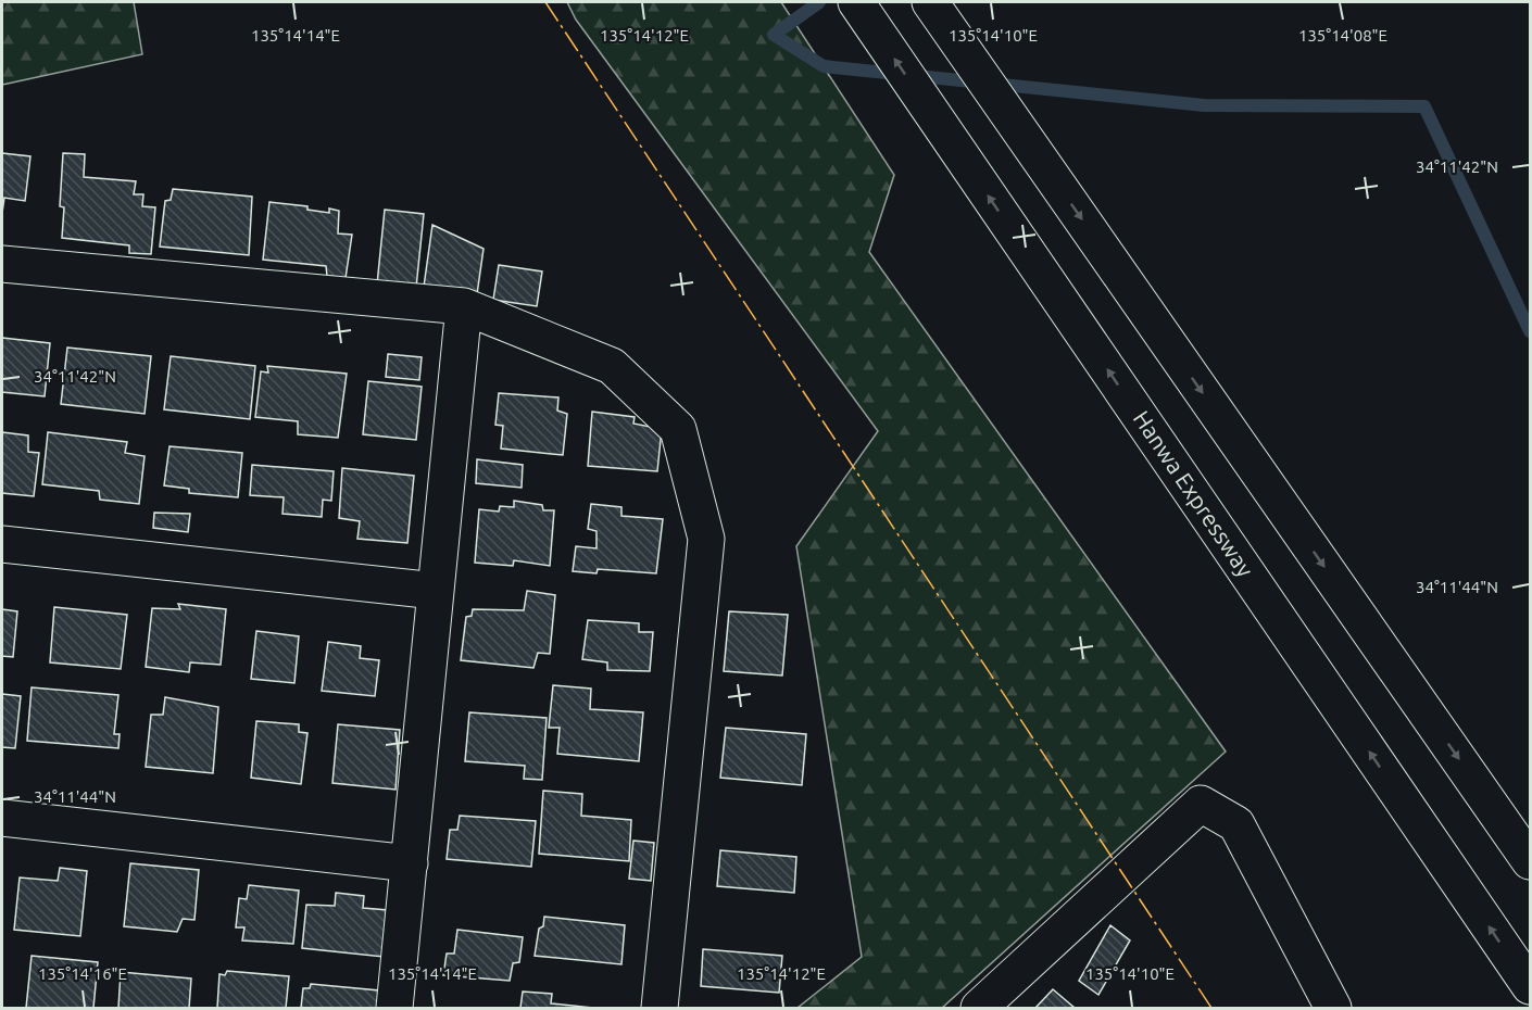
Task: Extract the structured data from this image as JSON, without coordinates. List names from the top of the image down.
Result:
{
  "streets": {
    "main road": ["Hanwa Expressway"]
  },
  "coordinates": [
    "135°14'14\"E",
    "135°14'12\"E",
    "135°14'10\"E",
    "135°14'08\"E",
    "34°11'42\"N",
    "34°11'44\"N",
    "135°14'16\"E"
  ]
}
